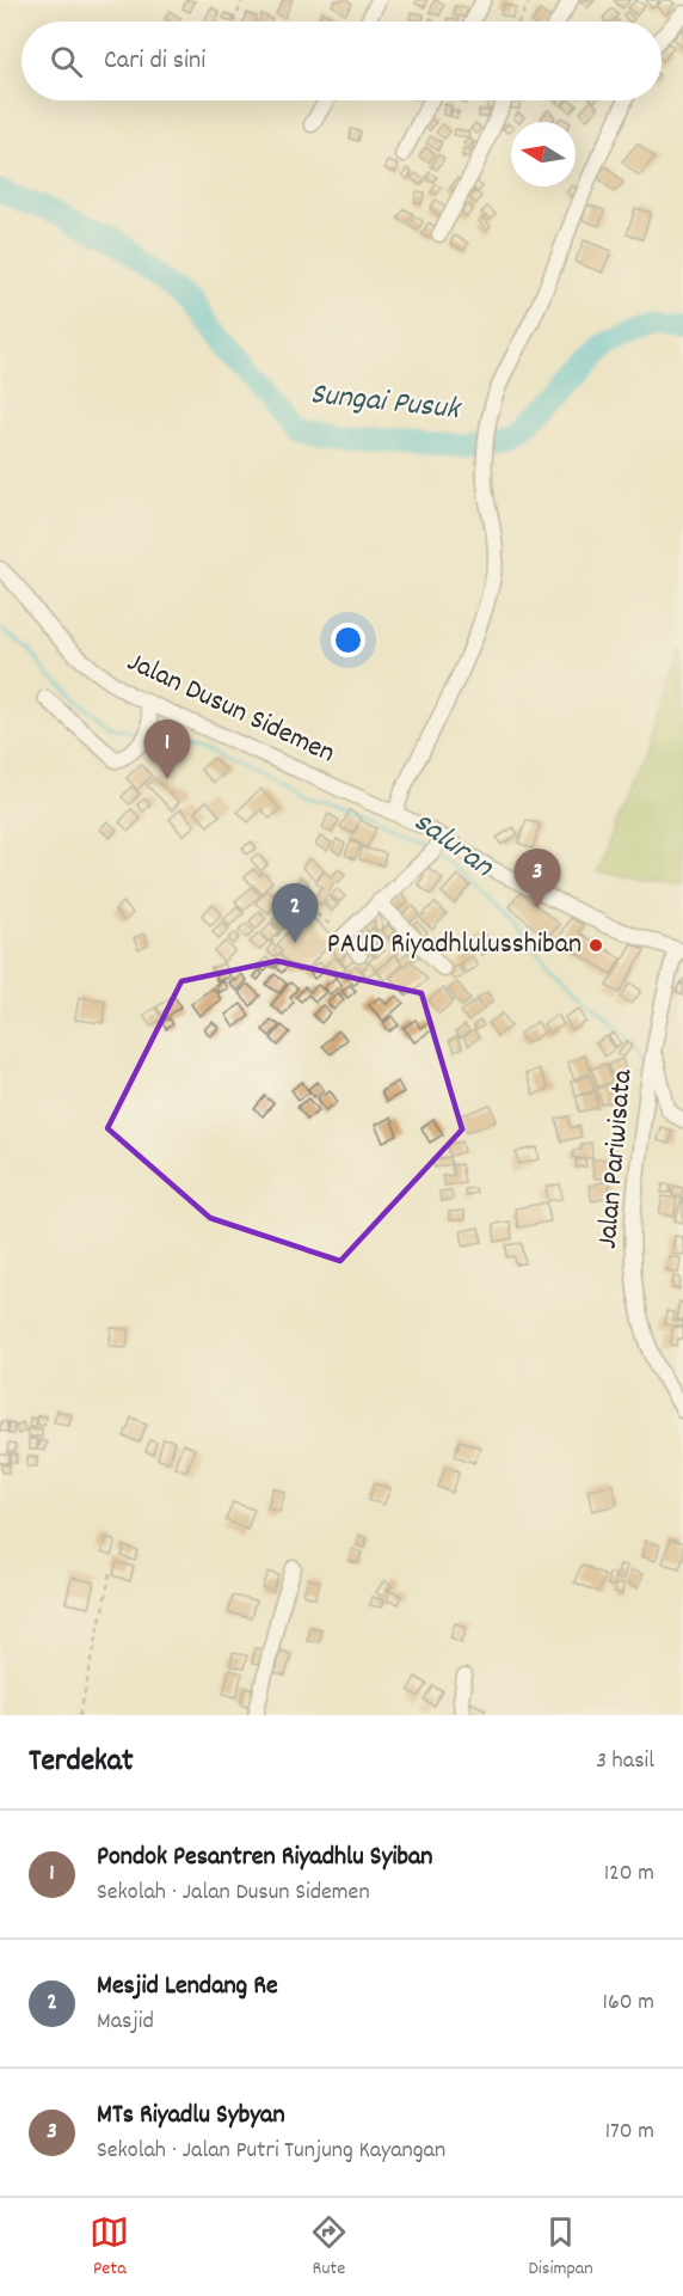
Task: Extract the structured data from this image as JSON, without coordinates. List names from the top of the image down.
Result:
{
  "streets": {
    "street": ["Jalan Dusun Sidemen", "Jalan Pariwisata"]
  },
  "crossings": [
    ["Jalan Dusun Sidemen", "Jalan Pariwisata"]
  ],
  "water": ["Sungai Pusuk", "saluran"],
  "places": ["PAUD Riyadhlulusshiban"],
  "north": "left",
  "page": {
    "search": "Cari di sini",
    "pins": ["1", "3", "2"],
    "heading": ["Terdekat", "3 hasil"],
    "list": [
      {
        "mark": "1",
        "name": "Pondok Pesantren Riyadhlu Syiban",
        "note": "Sekolah · Jalan Dusun Sidemen",
        "value": "120 m"
      },
      {
        "mark": "2",
        "name": "Mesjid Lendang Re",
        "note": "Masjid",
        "value": "160 m"
      },
      {
        "mark": "3",
        "name": "MTs Riyadlu Sybyan",
        "note": "Sekolah · Jalan Putri Tunjung Kayangan",
        "value": "170 m"
      }
    ],
    "nav": ["Peta", "Rute", "Disimpan"]
  }
}
